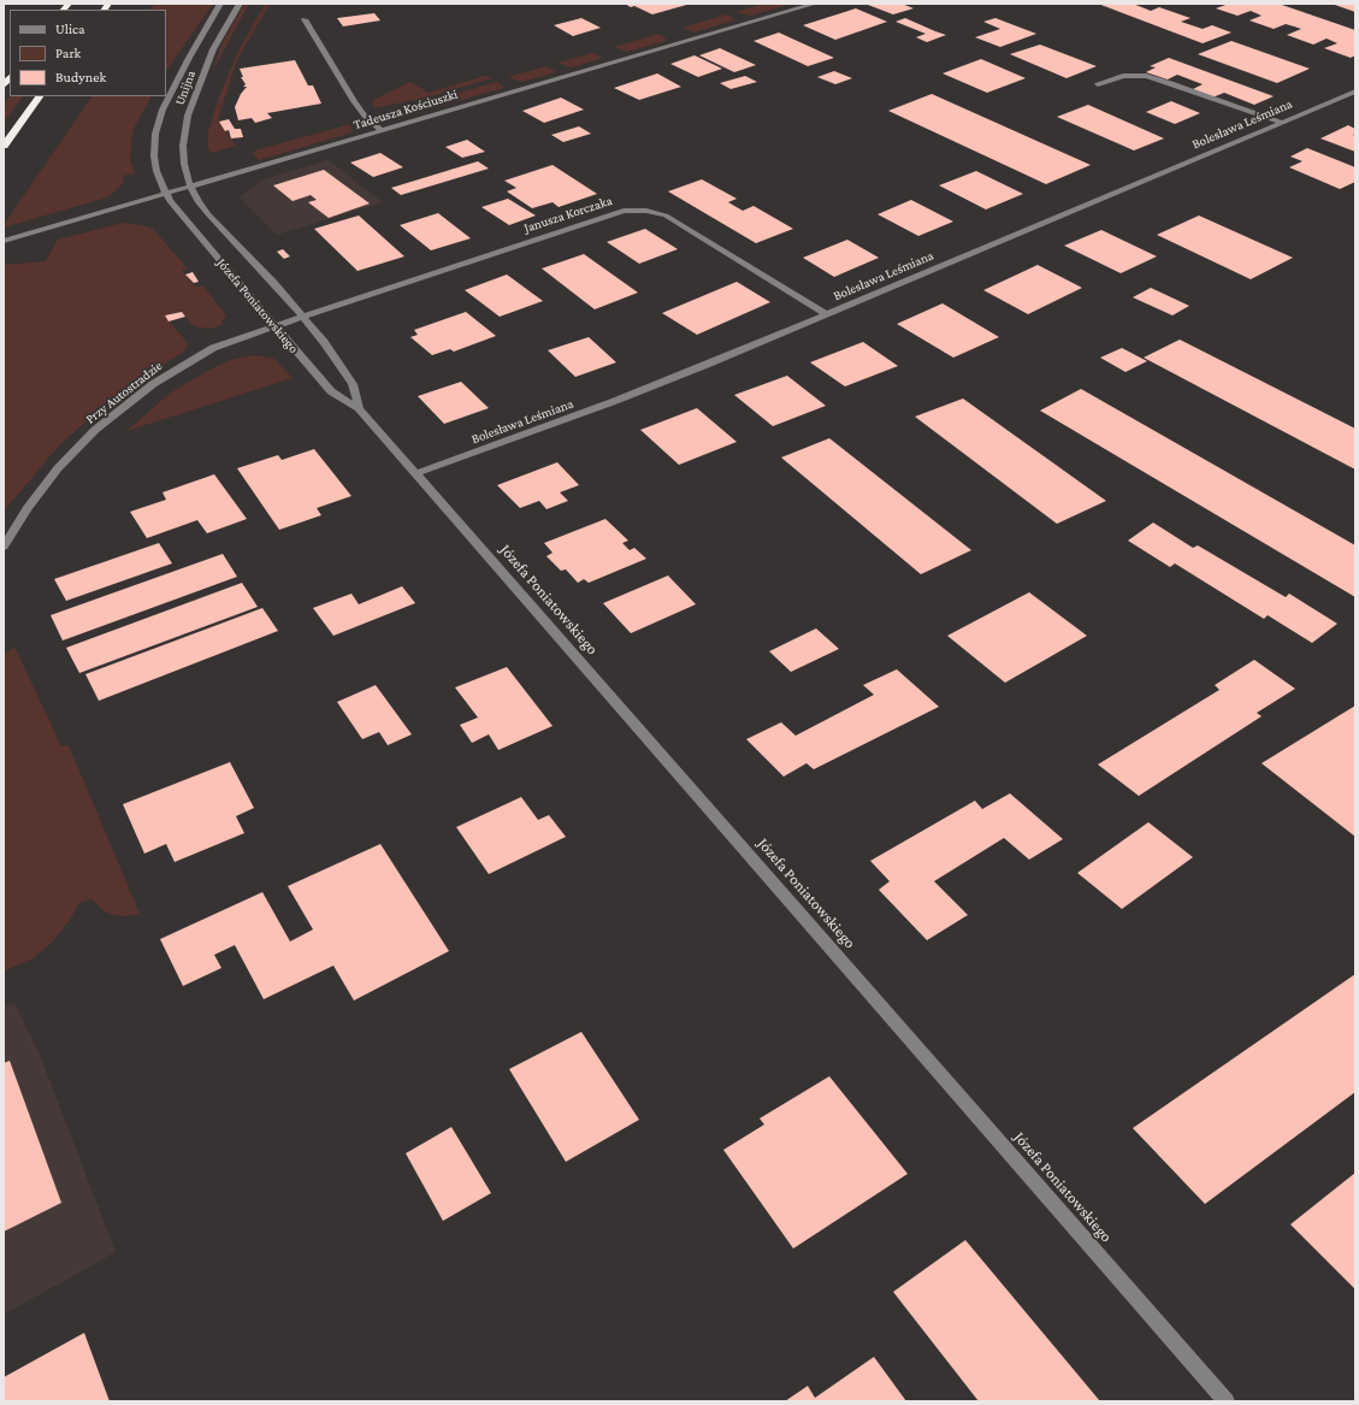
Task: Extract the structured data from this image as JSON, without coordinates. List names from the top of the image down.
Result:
{
  "streets": {
    "street": [
      "Unijna",
      "Tadeusza Kościuszki",
      "Bolesława Leśmiana",
      "Janusza Korczaka",
      "Józefa Poniatowskiego",
      "Przy Autostradzie"
    ]
  },
  "crossings": [
    ["Unijna", "Tadeusza Kościuszki"],
    ["Unijna", "Józefa Poniatowskiego"],
    ["Tadeusza Kościuszki", "Józefa Poniatowskiego"],
    ["Bolesława Leśmiana", "Janusza Korczaka"],
    ["Bolesława Leśmiana", "Józefa Poniatowskiego"],
    ["Janusza Korczaka", "Józefa Poniatowskiego"],
    ["Janusza Korczaka", "Przy Autostradzie"],
    ["Józefa Poniatowskiego", "Przy Autostradzie"]
  ],
  "legend": ["Ulica", "Park", "Budynek"]
}
